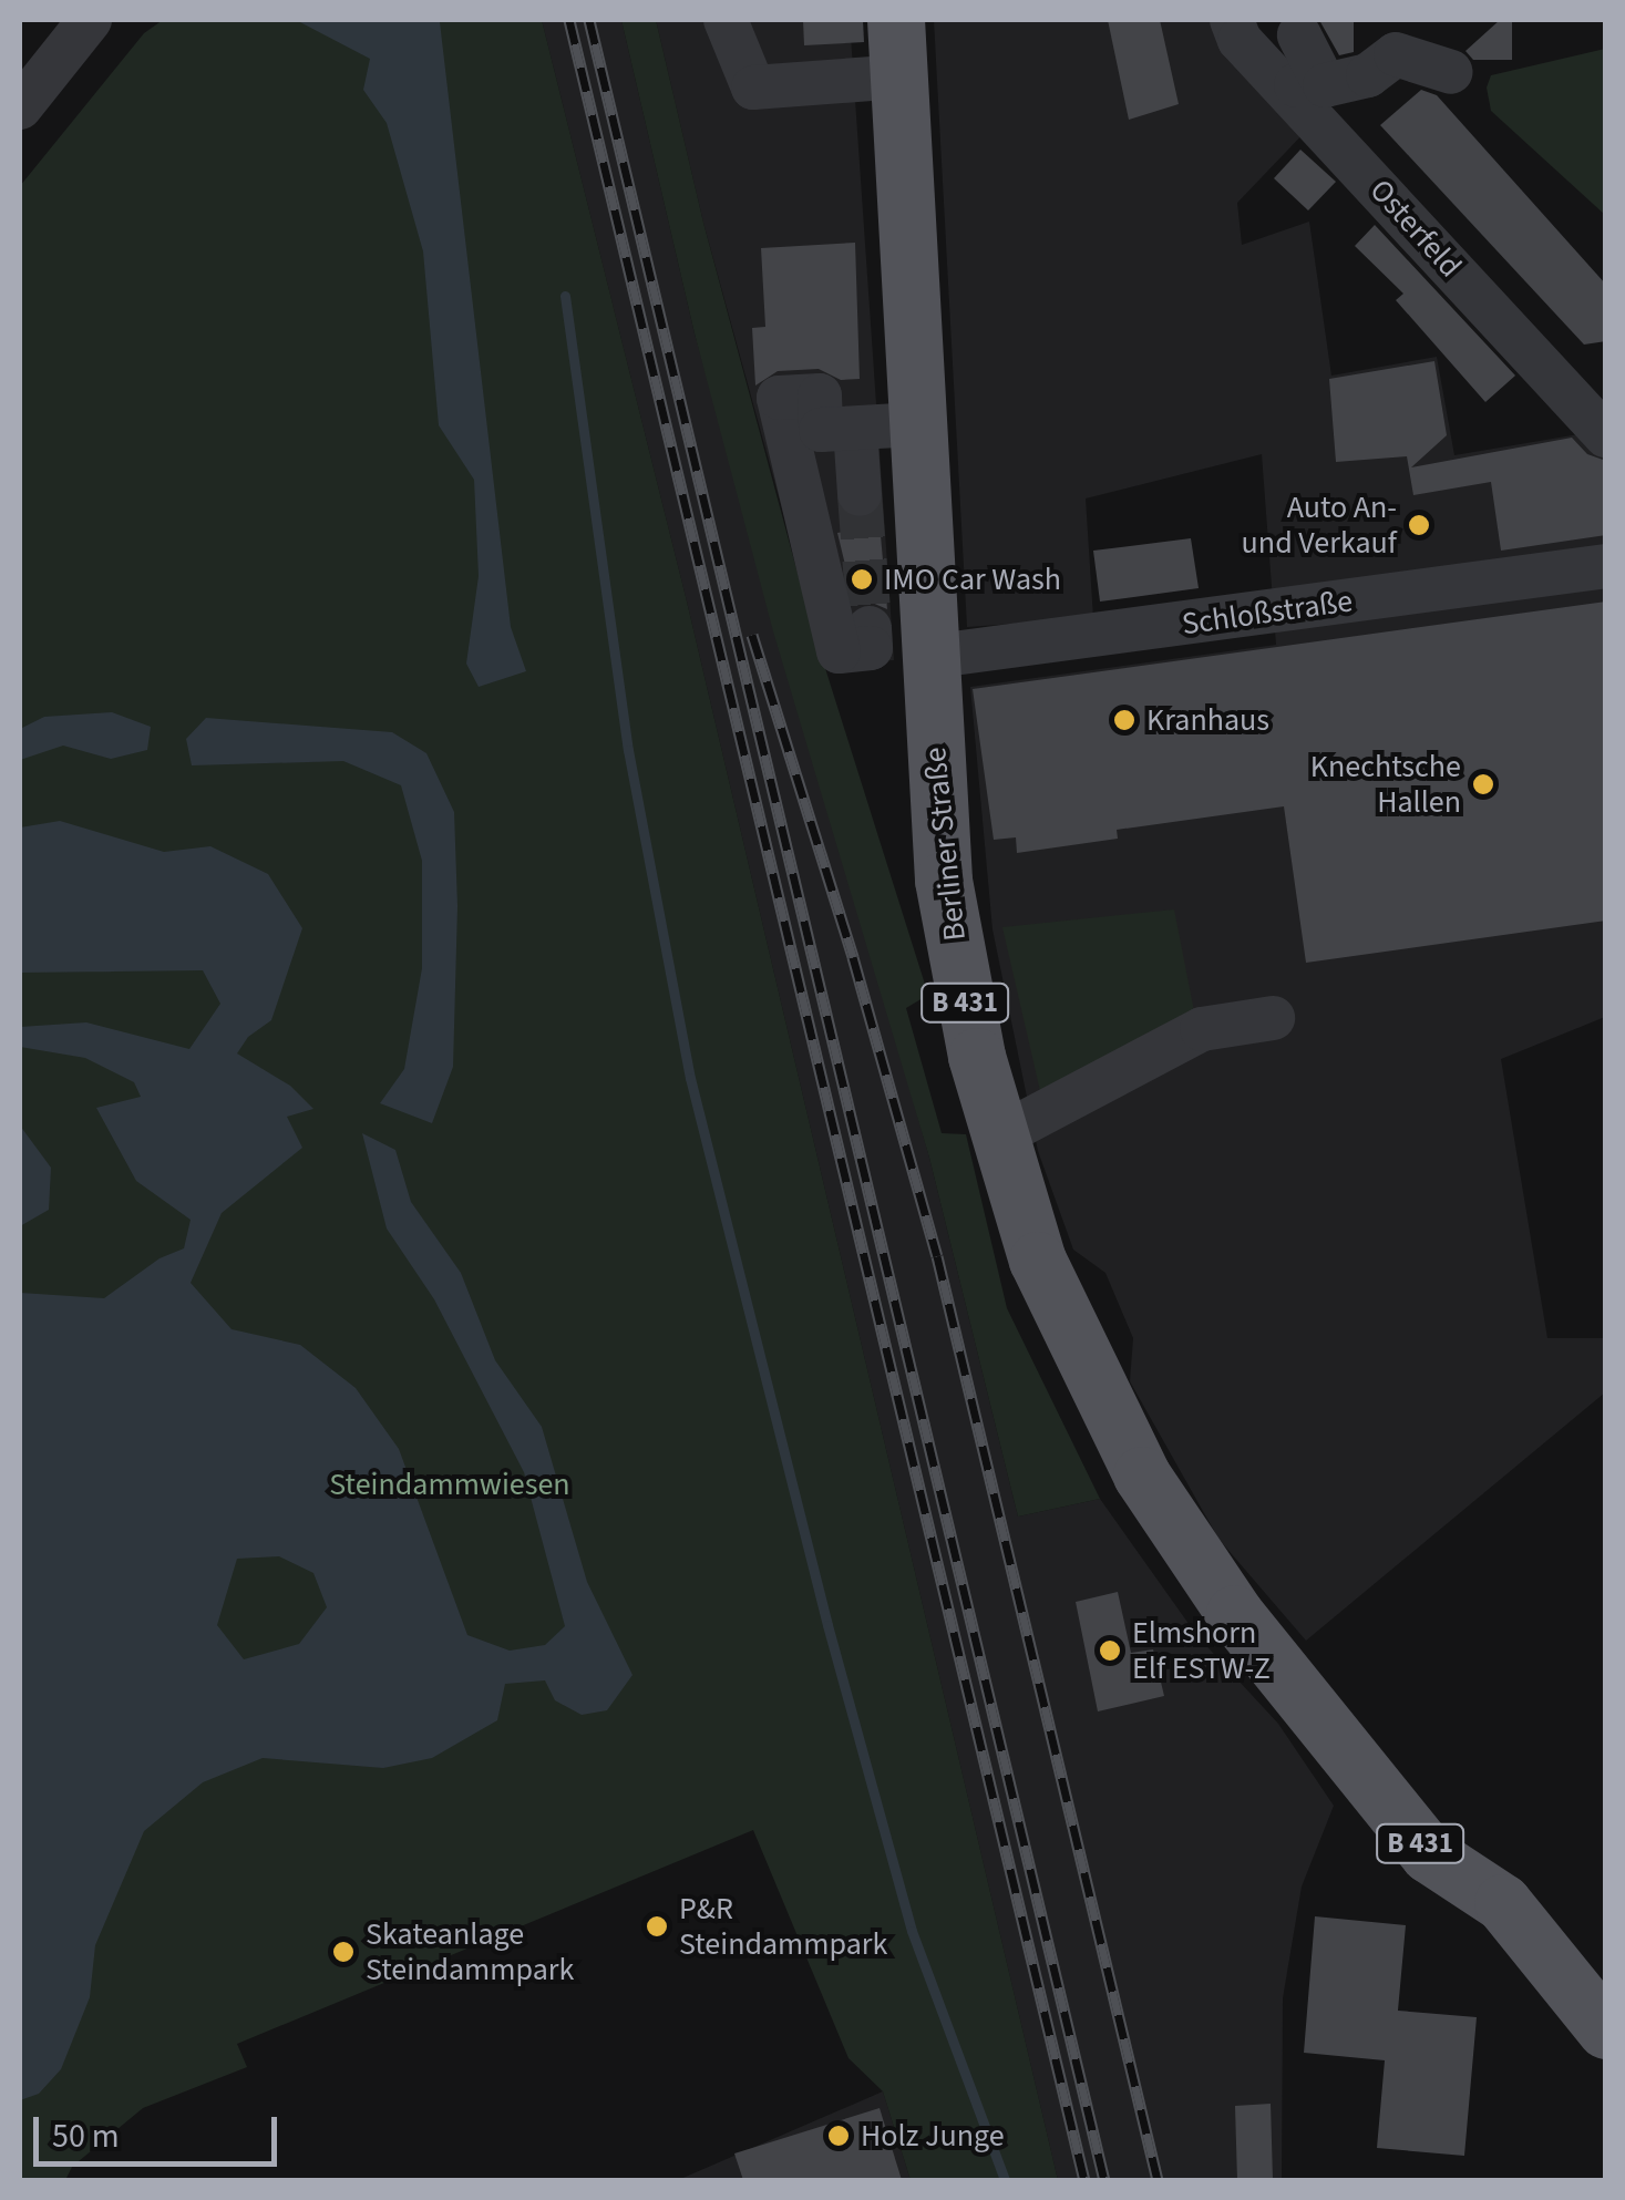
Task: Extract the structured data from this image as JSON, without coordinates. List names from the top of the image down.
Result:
{
  "streets": {
    "main road": ["Berliner Straße", "B 431"],
    "street": ["Osterfeld", "Schloßstraße"]
  },
  "crossings": [
    ["Schloßstraße", "Berliner Straße"]
  ],
  "parks": ["Steindammwiesen"],
  "places": [
    "Auto An- und Verkauf",
    "IMO Car Wash",
    "Kranhaus",
    "Knechtsche Hallen",
    "Elmshorn Elf ESTW-Z",
    "P&R Steindammpark",
    "Skateanlage Steindammpark",
    "Holz Junge"
  ],
  "scale_bar": "50 m"
}
